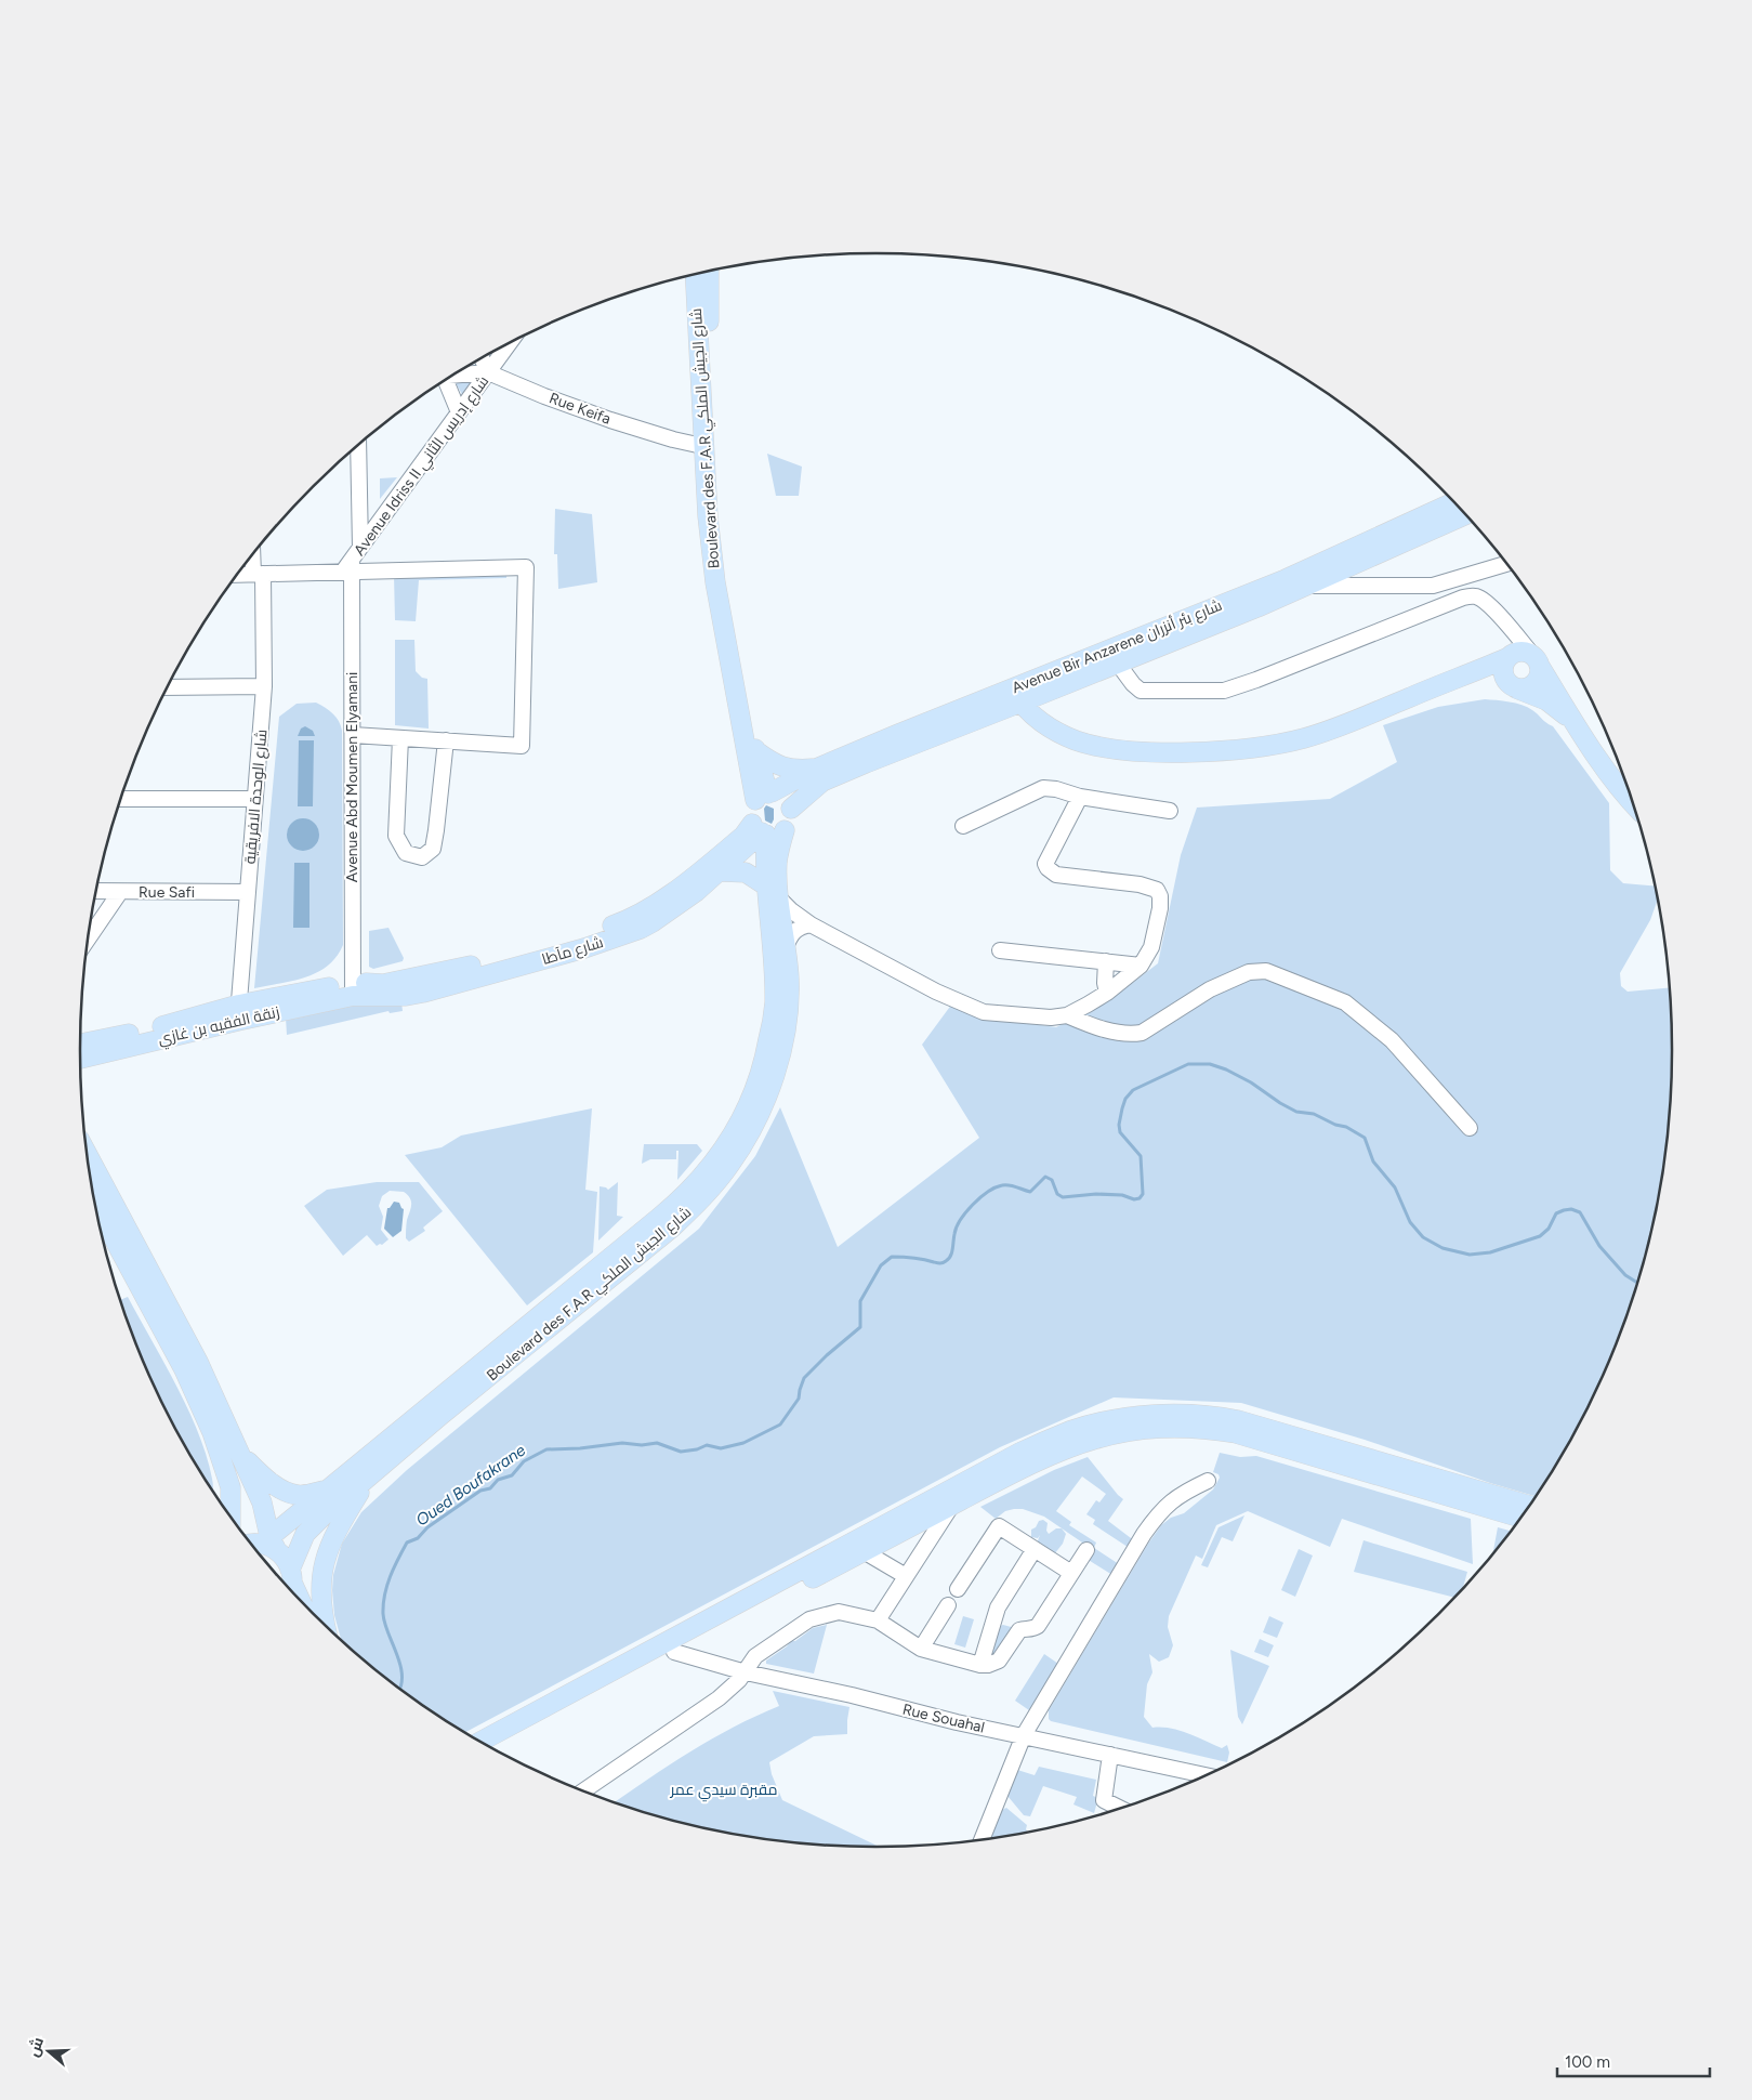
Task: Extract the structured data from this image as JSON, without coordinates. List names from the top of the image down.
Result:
{
  "streets": {
    "main road": [
      "Boulevard des F.A.R شارع الجيش الملكي",
      "Avenue Bir Anzarene شارع بئر أنزران",
      "شارع مآطا",
      "زنقة الفقيه بن غازي"
    ],
    "street": [
      "Rue Keifa",
      "Avenue Idriss II شارع إدريس الثاني",
      "Avenue Abd Moumen Elyamani",
      "شارع الوحدة الافريقية",
      "Rue Safi",
      "Rue Souahal"
    ]
  },
  "crossings": [
    ["Rue Keifa", "Boulevard des F.A.R شارع الجيش الملكي"],
    ["Rue Keifa", "Avenue Idriss II شارع إدريس الثاني"],
    ["Boulevard des F.A.R شارع الجيش الملكي", "Avenue Bir Anzarene شارع بئر أنزران"],
    ["Boulevard des F.A.R شارع الجيش الملكي", "شارع مآطا"],
    ["Avenue Idriss II شارع إدريس الثاني", "Avenue Abd Moumen Elyamani"],
    ["Avenue Bir Anzarene شارع بئر أنزران", "شارع مآطا"],
    ["Avenue Abd Moumen Elyamani", "شارع مآطا"],
    ["Avenue Abd Moumen Elyamani", "زنقة الفقيه بن غازي"],
    ["شارع الوحدة الافريقية", "Rue Safi"],
    ["شارع الوحدة الافريقية", "زنقة الفقيه بن غازي"],
    ["شارع مآطا", "زنقة الفقيه بن غازي"]
  ],
  "water": ["Oued Boufakrane"],
  "parks": ["مقبرة سيدي عمر"],
  "scale_bar": "100 m",
  "north": "left"
}
